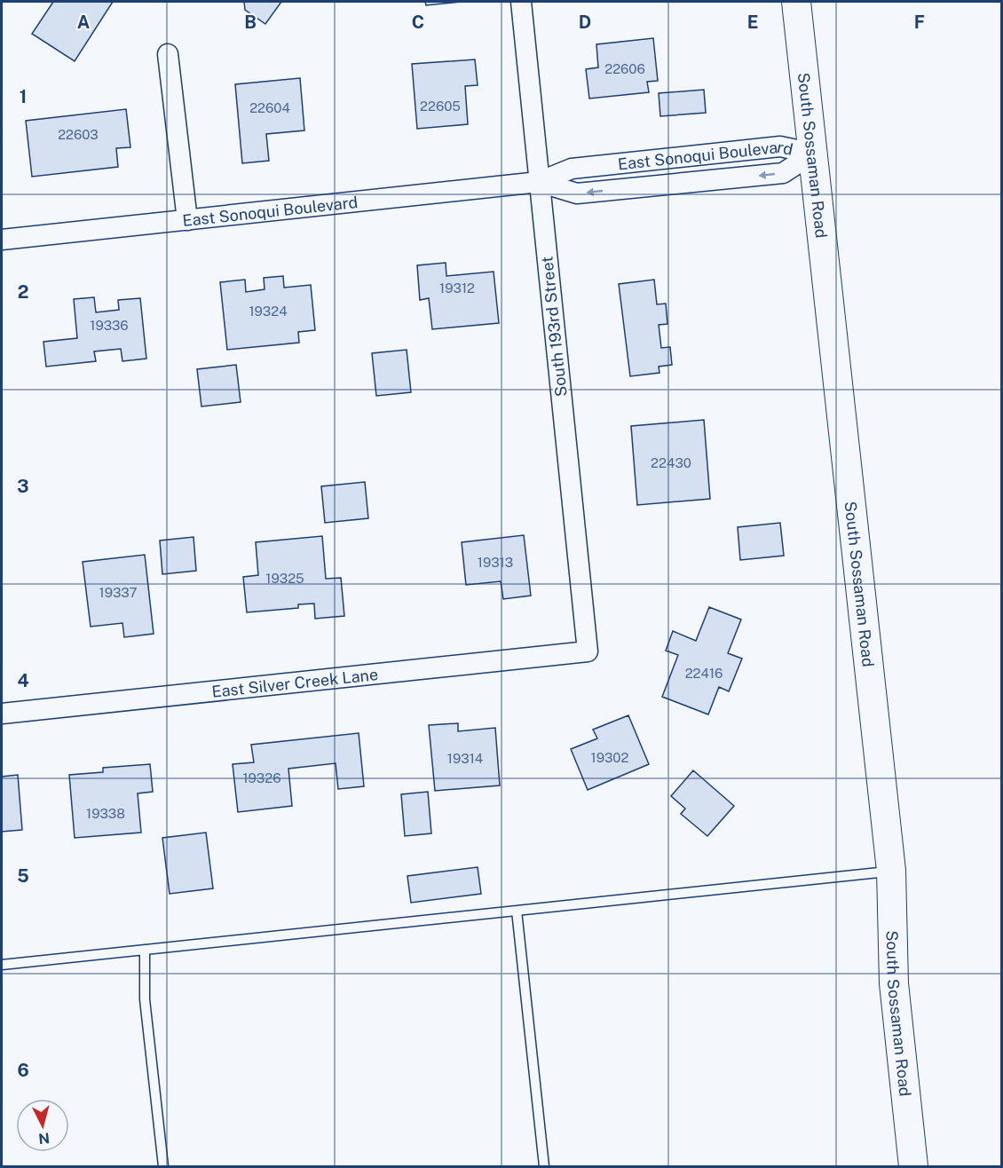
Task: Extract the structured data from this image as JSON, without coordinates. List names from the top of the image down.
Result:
{
  "streets": {
    "main road": ["South Sossaman Road"],
    "street": ["East Sonoqui Boulevard", "South 193rd Street", "East Silver Creek Lane"]
  },
  "crossings": [
    ["South Sossaman Road", "East Sonoqui Boulevard"],
    ["East Sonoqui Boulevard", "South 193rd Street"],
    ["South 193rd Street", "East Silver Creek Lane"]
  ],
  "house_numbers": [
    "22606",
    "22605",
    "22604",
    "22603",
    "19312",
    "19324",
    "19336",
    "22430",
    "19313",
    "19325",
    "19337",
    "22416",
    "19302",
    "19314",
    "19326",
    "19338"
  ],
  "north": "bottom",
  "grid": {
    "columns": [
      "A",
      "B",
      "C",
      "D",
      "E",
      "F"
    ],
    "rows": [
      "1",
      "2",
      "3",
      "4",
      "5",
      "6"
    ]
  }
}
